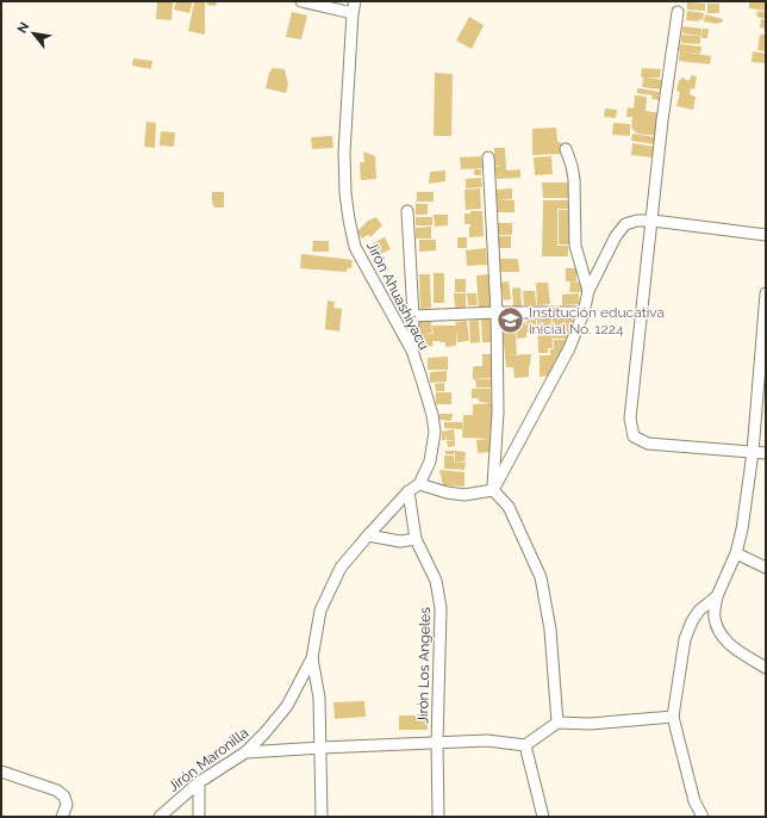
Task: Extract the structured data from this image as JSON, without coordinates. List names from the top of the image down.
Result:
{
  "streets": {
    "street": ["Jirón Ahuashiyacu", "Jirón Los Angeles", "Jirón Maronilla"]
  },
  "crossings": [
    ["Jirón Ahuashiyacu", "Jirón Maronilla"],
    ["Jirón Los Angeles", "Jirón Maronilla"]
  ],
  "places": {
    "school or university": ["Institución educativa inicial No. 1224"]
  },
  "north": "top left"
}
